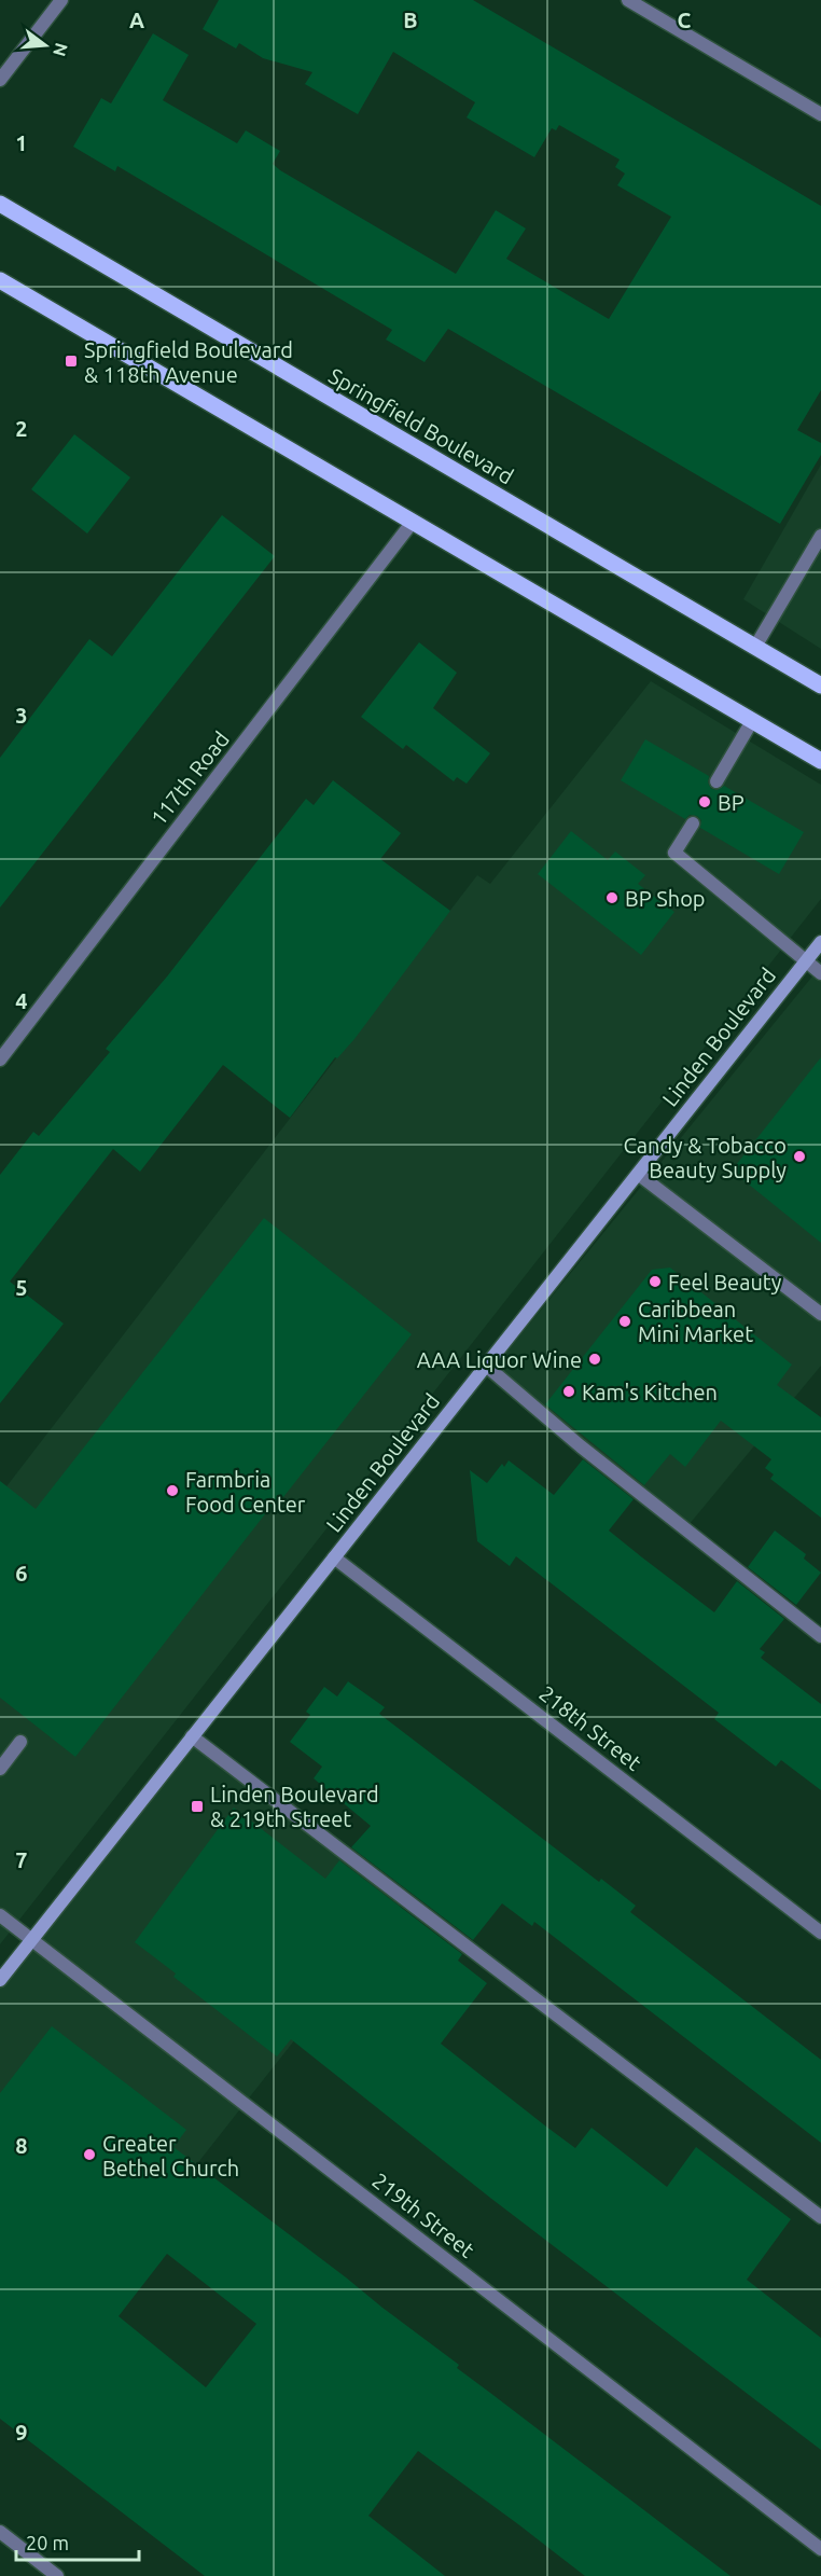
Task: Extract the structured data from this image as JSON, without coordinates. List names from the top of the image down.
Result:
{
  "streets": {
    "main road": ["Springfield Boulevard", "Linden Boulevard"],
    "street": ["117th Road", "218th Street", "219th Street"]
  },
  "crossings": [
    ["Linden Boulevard", "218th Street"],
    ["Linden Boulevard", "219th Street"]
  ],
  "places": {
    "transit": ["Springfield Boulevard & 118th Avenue", "Linden Boulevard & 219th Street"],
    "other": [
      "BP",
      "BP Shop",
      "Candy & Tobacco Beauty Supply",
      "Feel Beauty",
      "Caribbean Mini Market",
      "AAA Liquor Wine",
      "Kam's Kitchen",
      "Farmbria Food Center",
      "Greater Bethel Church"
    ]
  },
  "scale_bar": "20 m",
  "north": "right",
  "grid": {
    "columns": ["A", "B", "C"],
    "rows": [
      "1",
      "2",
      "3",
      "4",
      "5",
      "6",
      "7",
      "8",
      "9"
    ]
  }
}
